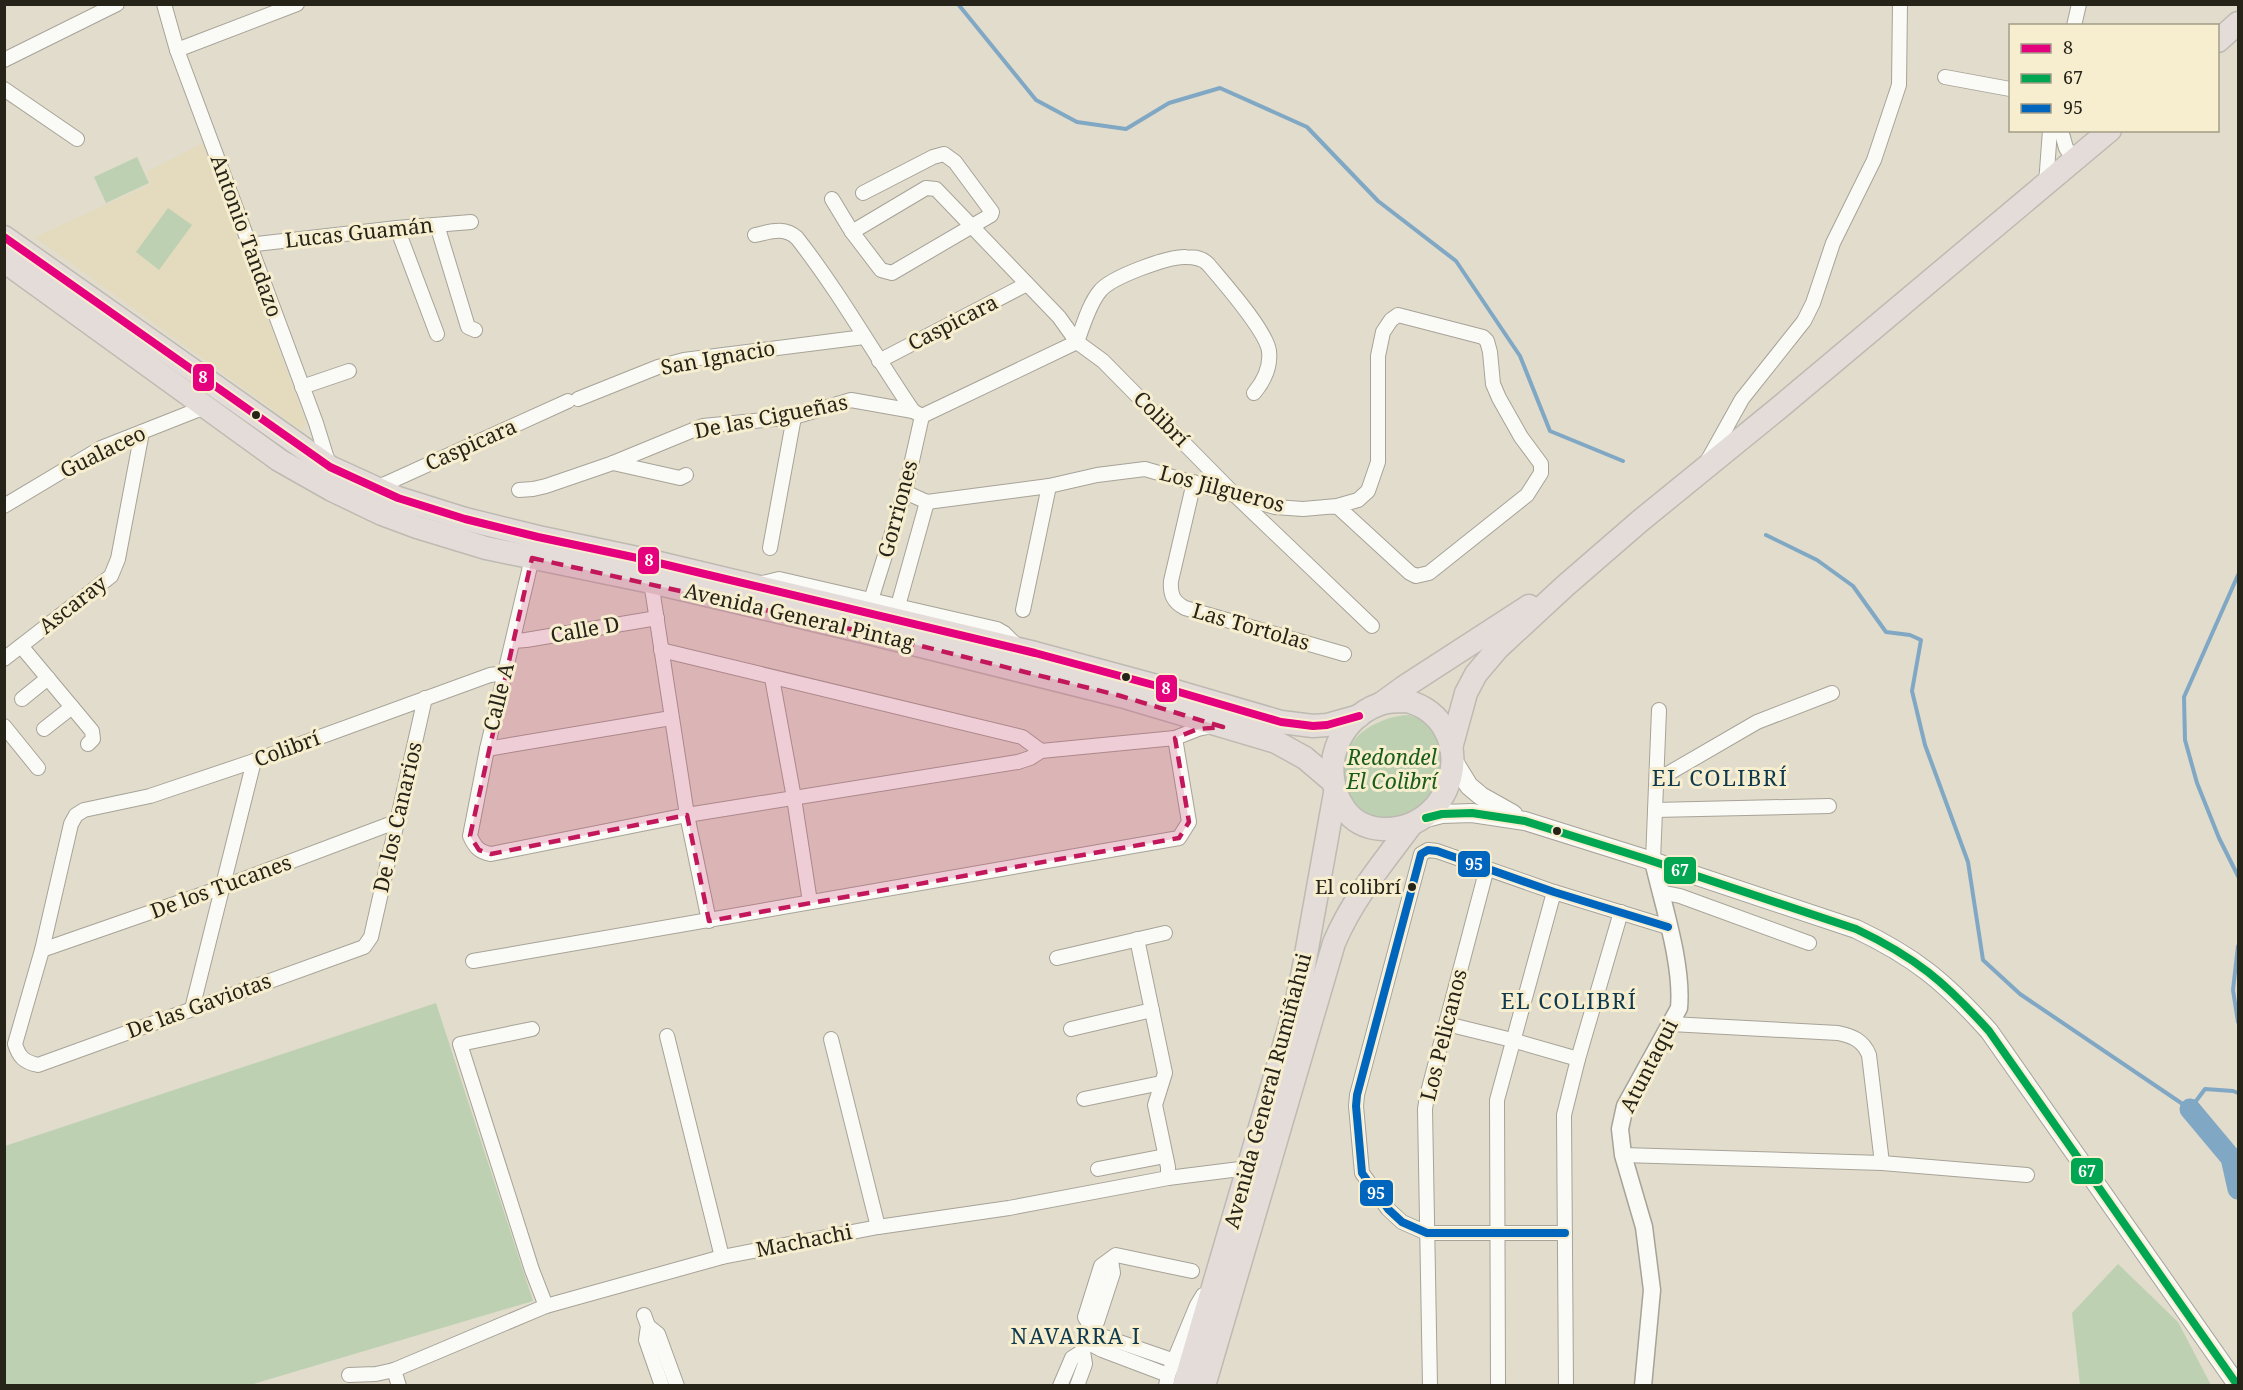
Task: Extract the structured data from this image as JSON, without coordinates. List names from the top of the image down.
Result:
{
  "streets": {
    "highway": ["Avenida General Pintag", "Avenida General Rumiñahui"],
    "street": [
      "Lucas Guamán",
      "Antonio Tandazo",
      "Caspicara",
      "San Ignacio",
      "De las Cigueñas",
      "Colibrí",
      "Gualaceo",
      "Los Jilgueros",
      "Gorriones",
      "Ascaray",
      "Las Tortolas",
      "Calle D",
      "Calle A",
      "De los Canarios",
      "De los Tucanes",
      "De las Gaviotas",
      "Los Pelicanos",
      "Atuntaqui",
      "Machachi"
    ]
  },
  "crossings": [
    ["Lucas Guamán", "Antonio Tandazo"],
    ["Antonio Tandazo", "Avenida General Pintag"],
    ["Caspicara", "San Ignacio"],
    ["Caspicara", "Colibrí"],
    ["Caspicara", "Avenida General Pintag"],
    ["De las Cigueñas", "Gorriones"],
    ["Colibrí", "Los Jilgueros"],
    ["Colibrí", "Calle A"],
    ["Colibrí", "De los Canarios"],
    ["Colibrí", "De los Tucanes"],
    ["Colibrí", "De las Gaviotas"],
    ["Gualaceo", "Ascaray"],
    ["Gualaceo", "Avenida General Pintag"],
    ["Los Jilgueros", "Las Tortolas"],
    ["Avenida General Pintag", "Calle A"],
    ["Avenida General Pintag", "Avenida General Rumiñahui"],
    ["Calle D", "Calle A"],
    ["De los Canarios", "De los Tucanes"],
    ["De los Canarios", "De las Gaviotas"],
    ["De los Tucanes", "De las Gaviotas"],
    ["Avenida General Rumiñahui", "Machachi"]
  ],
  "districts": ["EL COLIBRÍ", "EL COLIBRÍ", "NAVARRA I"],
  "parks": ["Redondel El Colibrí"],
  "places": ["El colibrí"],
  "lines": ["transit line 8", "transit line 67", "transit line 95"],
  "legend": ["8", "67", "95"]
}
